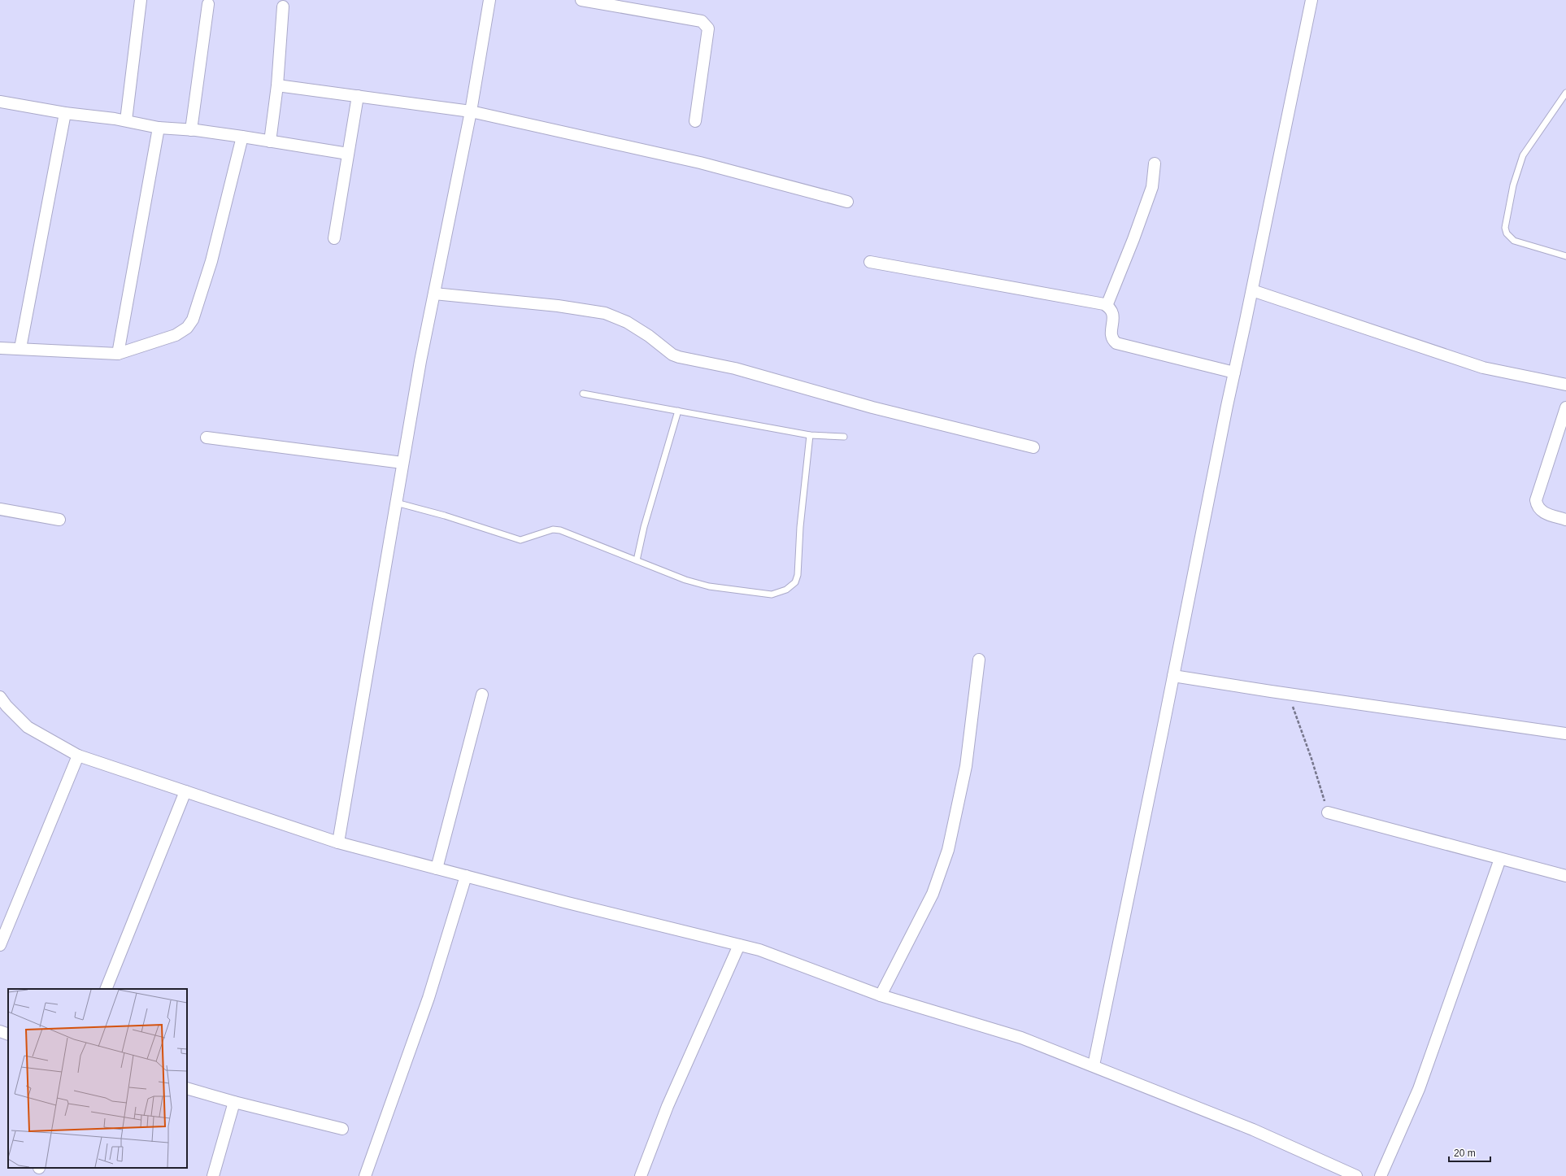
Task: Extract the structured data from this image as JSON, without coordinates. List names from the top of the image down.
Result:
{
  "scale_bar": "20 m"
}
